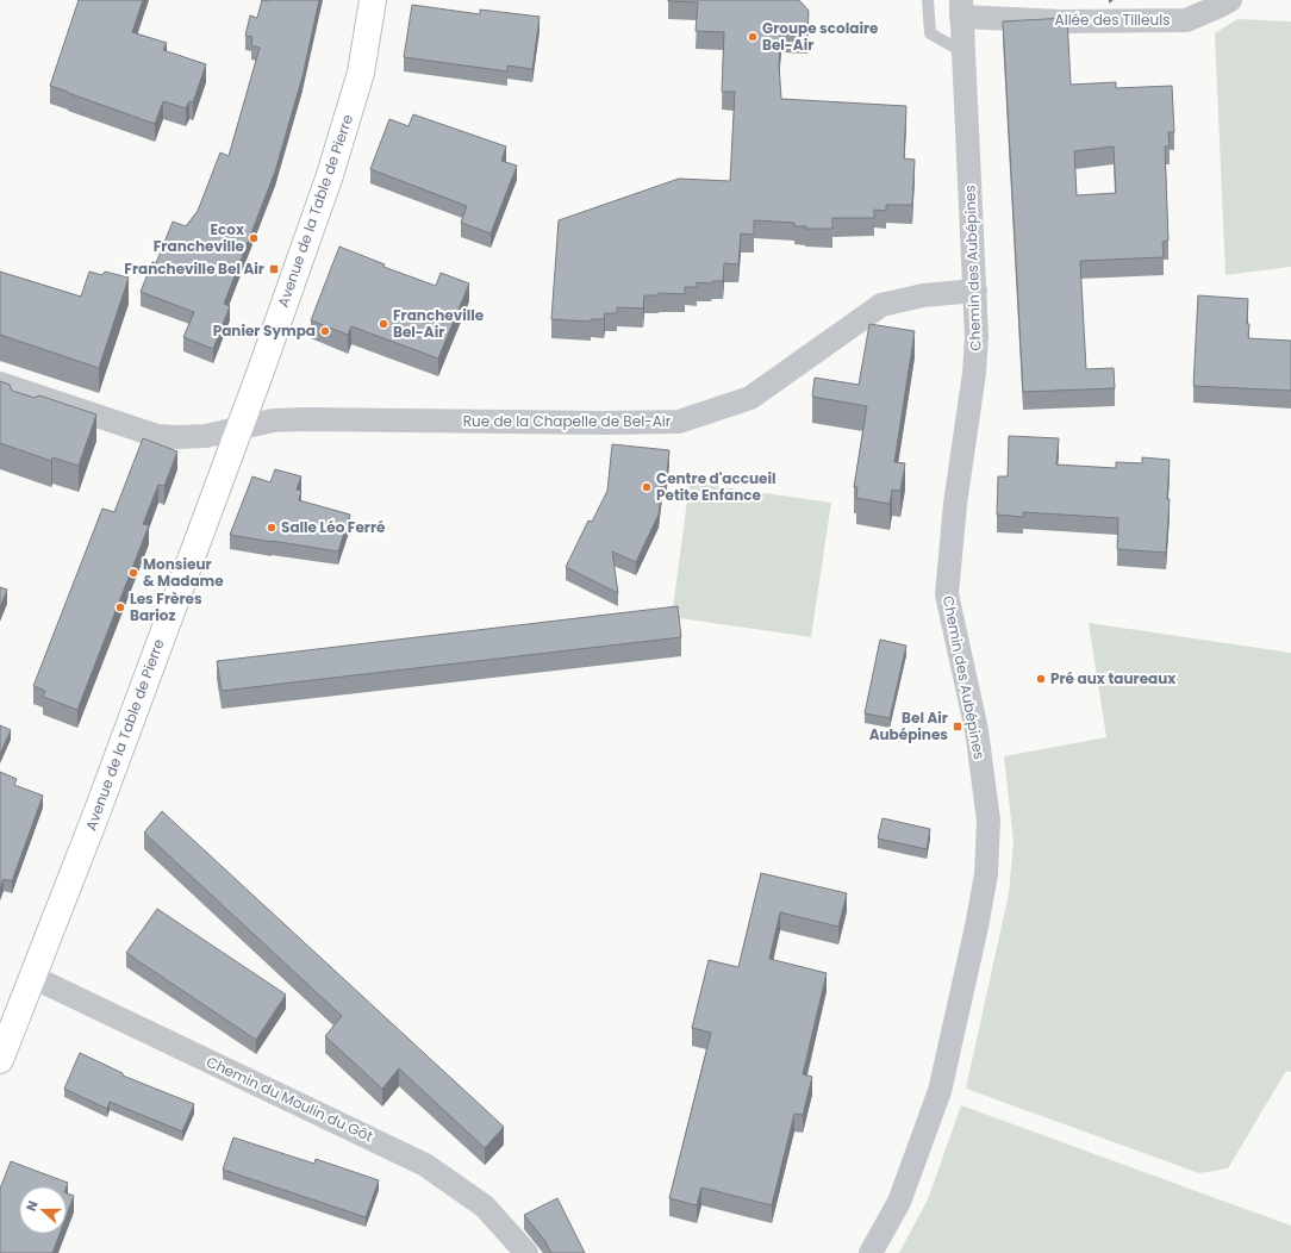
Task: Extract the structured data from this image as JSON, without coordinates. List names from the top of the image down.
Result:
{
  "streets": {
    "main road": ["Avenue de la Table de Pierre"],
    "street": [
      "Allée des Tilleuls",
      "Chemin des Aubépines",
      "Rue de la Chapelle de Bel-Air",
      "Chemin du Moulin du Gôt"
    ]
  },
  "crossings": [
    ["Allée des Tilleuls", "Chemin des Aubépines"],
    ["Avenue de la Table de Pierre", "Rue de la Chapelle de Bel-Air"],
    ["Avenue de la Table de Pierre", "Chemin du Moulin du Gôt"],
    ["Chemin des Aubépines", "Rue de la Chapelle de Bel-Air"]
  ],
  "places": {
    "other": [
      "Groupe scolaire Bel-Air",
      "Ecox Francheville",
      "Francheville Bel-Air",
      "Panier Sympa",
      "Centre d'accueil Petite Enfance",
      "Salle Léo Ferré",
      "Monsieur & Madame",
      "Les Frères Barioz",
      "Pré aux taureaux"
    ],
    "transit": ["Francheville Bel Air", "Bel Air Aubépines"]
  },
  "north": "left"
}
